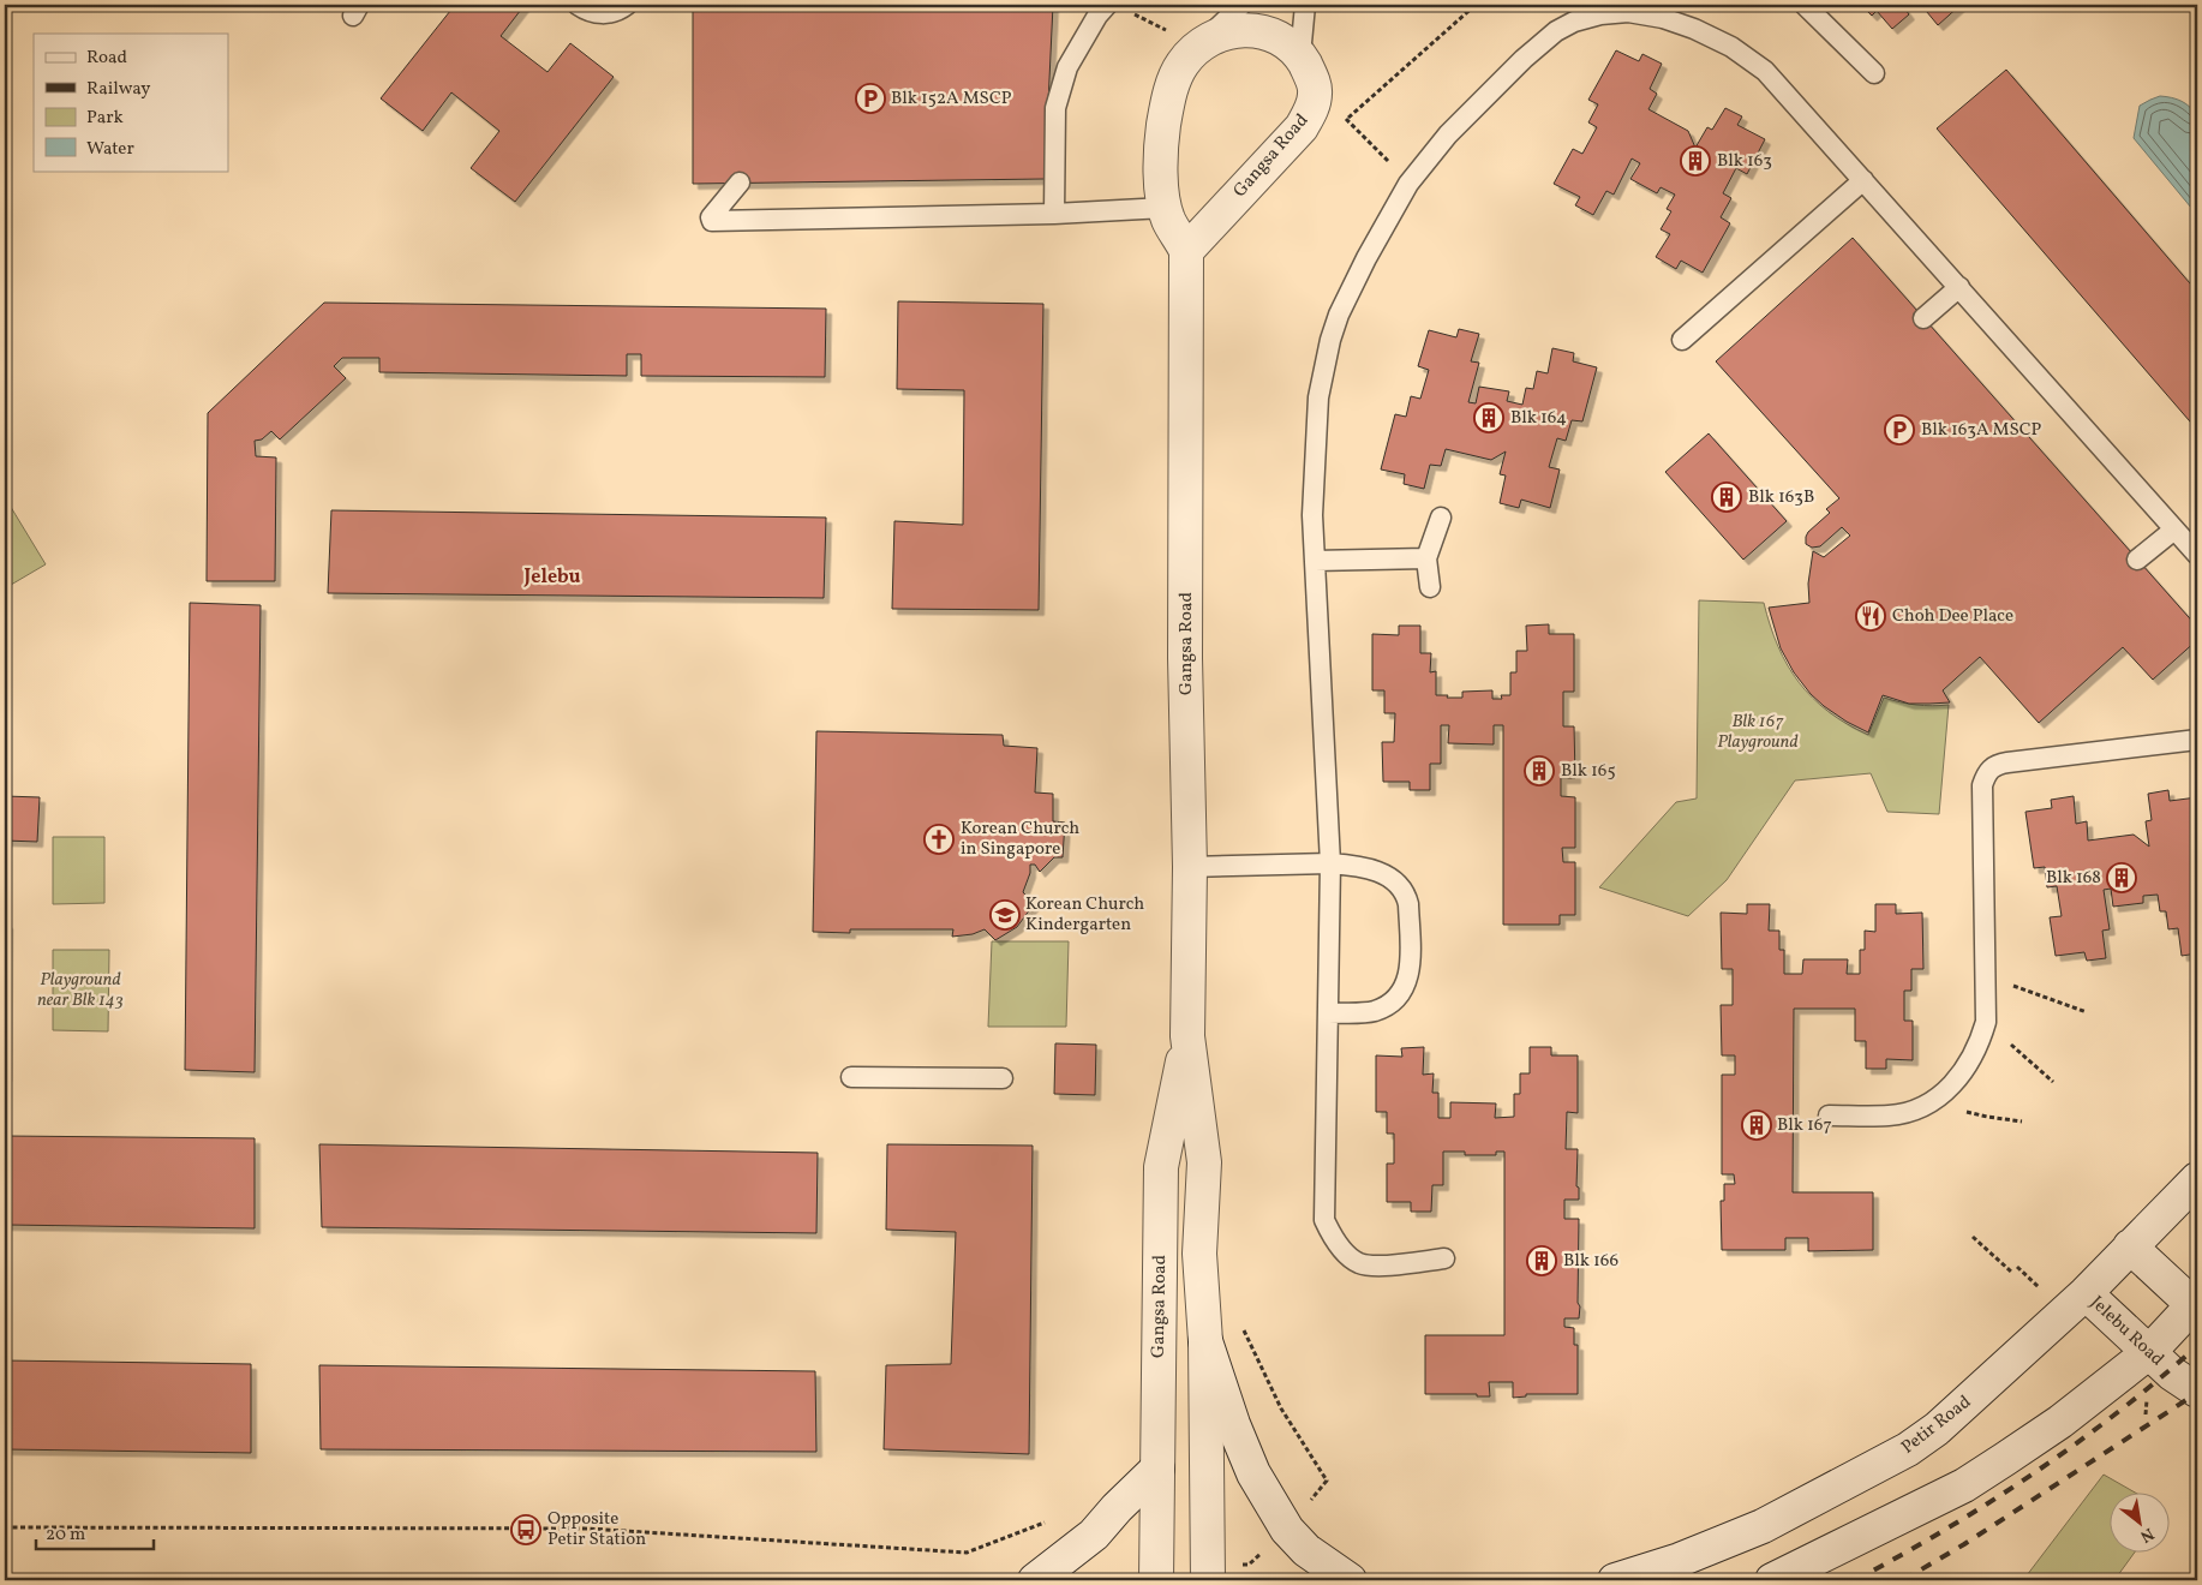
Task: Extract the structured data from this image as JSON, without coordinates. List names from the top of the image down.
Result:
{
  "streets": {
    "street": ["Gangsa Road", "Jelebu Road", "Petir Road"]
  },
  "crossings": [
    ["Jelebu Road", "Petir Road"]
  ],
  "districts": ["Jelebu"],
  "parks": ["Blk 167 Playground", "Playground near Blk 143"],
  "places": {
    "parking": ["Blk 152A MSCP", "Blk 163A MSCP"],
    "building": [
      "Blk 163",
      "Blk 164",
      "Blk 163B",
      "Blk 165",
      "Blk 168",
      "Blk 167",
      "Blk 166"
    ],
    "restaurant": ["Choh Dee Place"],
    "church": ["Korean Church in Singapore"],
    "school or university": ["Korean Church Kindergarten"],
    "bus stop": ["Opposite Petir Station"]
  },
  "legend": [
    "Road",
    "Railway",
    "Park",
    "Water"
  ],
  "scale_bar": "20 m",
  "north": "bottom right"
}
